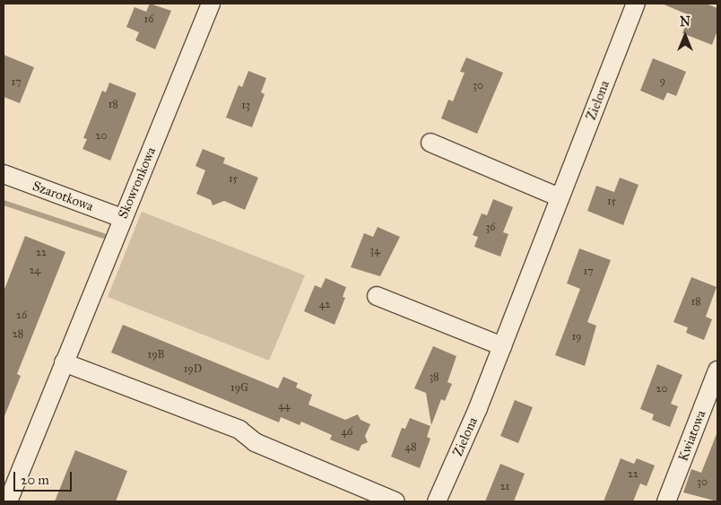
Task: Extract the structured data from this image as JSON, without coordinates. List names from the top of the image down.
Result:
{
  "streets": {
    "street": [
      "Zielona",
      "Skowronkowa",
      "Szarotkowa",
      "Kwiatowa"
    ]
  },
  "crossings": [
    ["Skowronkowa", "Szarotkowa"]
  ],
  "house_numbers": [
    "16",
    "9",
    "17",
    "30",
    "18",
    "13",
    "20",
    "15",
    "15",
    "36",
    "34",
    "22",
    "24",
    "17",
    "18",
    "42",
    "26",
    "28",
    "19",
    "19B",
    "19D",
    "38",
    "19G",
    "20",
    "44",
    "46",
    "48",
    "22",
    "30",
    "21"
  ],
  "scale_bar": "20 m",
  "north": "top"
}
